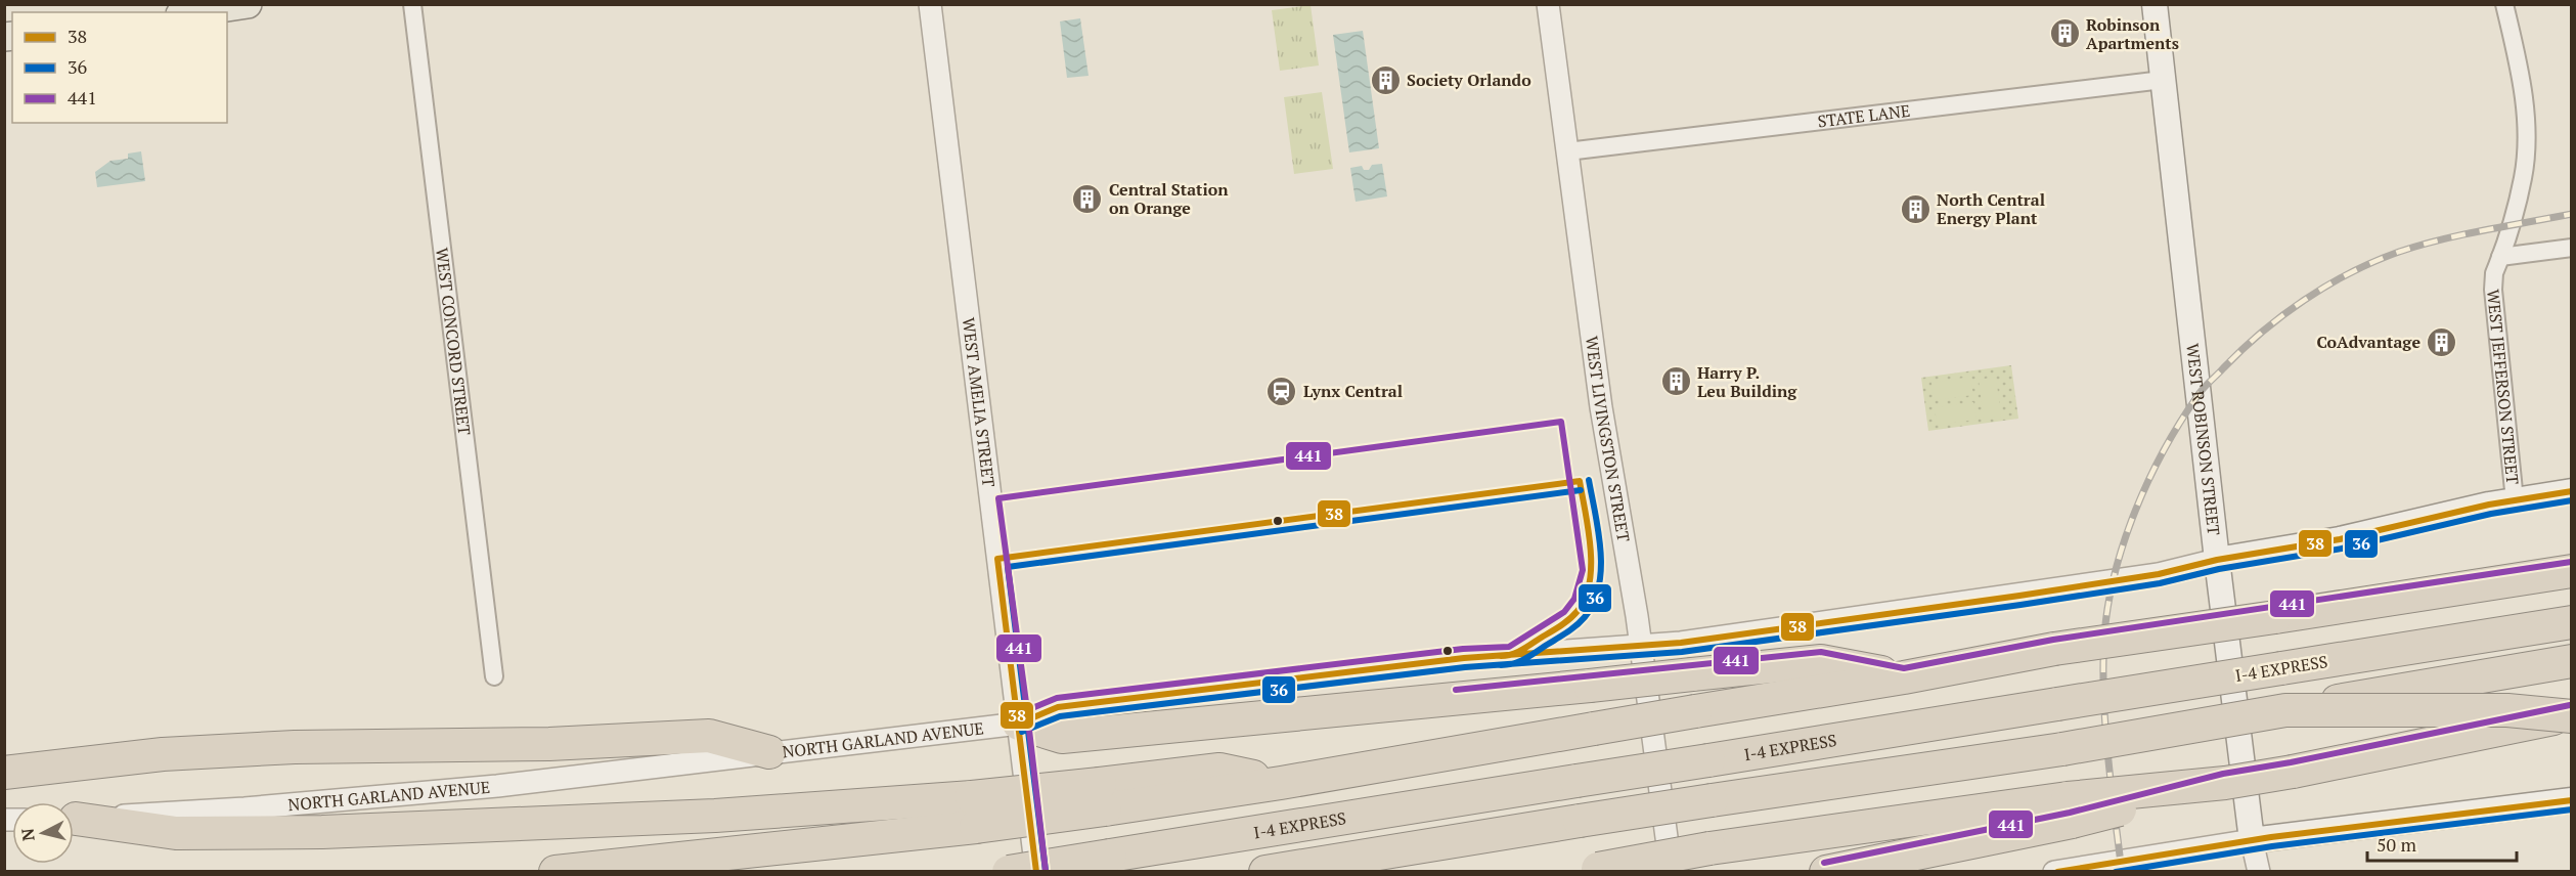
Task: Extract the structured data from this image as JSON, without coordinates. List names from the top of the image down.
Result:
{
  "streets": {
    "highway": ["I-4 EXPRESS"],
    "main road": ["WEST ROBINSON STREET", "NORTH GARLAND AVENUE"],
    "street": [
      "STATE LANE",
      "WEST CONCORD STREET",
      "WEST JEFFERSON STREET",
      "WEST AMELIA STREET",
      "WEST LIVINGSTON STREET"
    ]
  },
  "crossings": [
    ["STATE LANE", "WEST LIVINGSTON STREET"],
    ["STATE LANE", "WEST ROBINSON STREET"],
    ["WEST JEFFERSON STREET", "NORTH GARLAND AVENUE"],
    ["WEST AMELIA STREET", "NORTH GARLAND AVENUE"],
    ["WEST LIVINGSTON STREET", "NORTH GARLAND AVENUE"],
    ["WEST ROBINSON STREET", "NORTH GARLAND AVENUE"]
  ],
  "places": {
    "building": [
      "Robinson Apartments",
      "Society Orlando",
      "Central Station on Orange",
      "North Central Energy Plant",
      "CoAdvantage",
      "Harry P. Leu Building"
    ],
    "station": ["Lynx Central"]
  },
  "lines": ["transit line 441", "transit line 36", "transit line 38"],
  "legend": ["38", "36", "441"],
  "scale_bar": "50 m",
  "north": "left"
}
